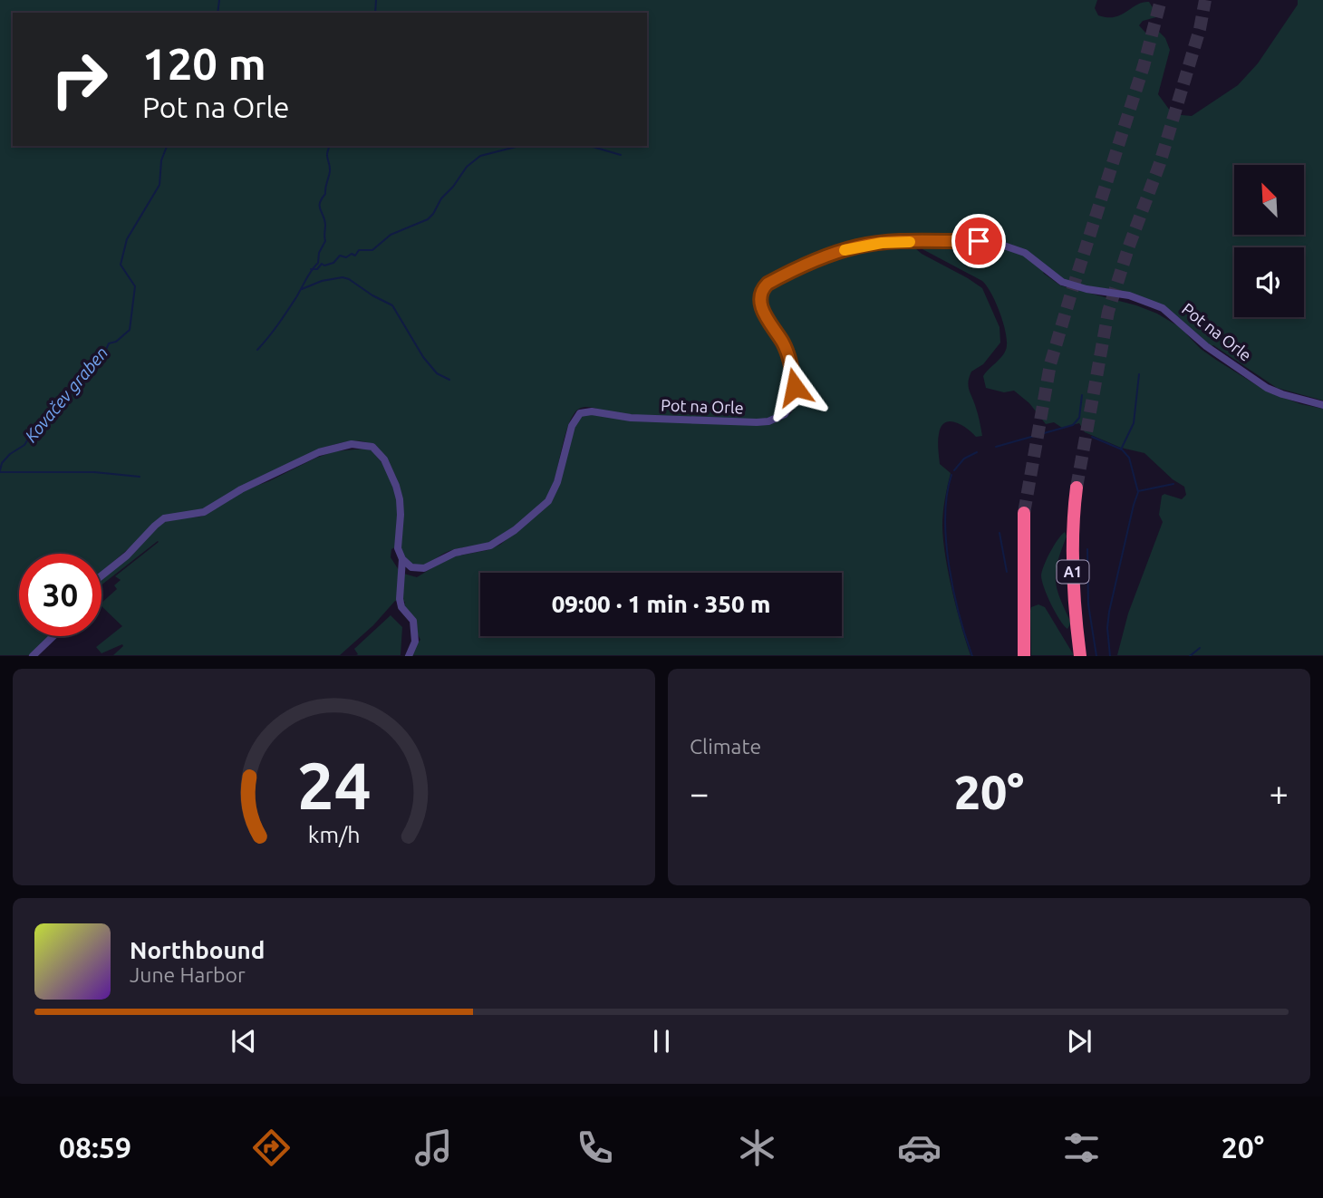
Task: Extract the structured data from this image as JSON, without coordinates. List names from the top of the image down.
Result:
{
  "streets": {
    "highway": ["A1"],
    "street": ["Pot na Orle"]
  },
  "water": ["Kovačev graben"],
  "north": "top left",
  "page": {
    "turn": ["120 m", "Pot na Orle"],
    "limit": "30",
    "trip": "09:00 · 1 min · 350 m",
    "tile": "Climate",
    "heat": ["−", "20°", "+"],
    "song": ["Northbound", "June Harbor"],
    "tabs": ["08:59", "20°"],
    "gauge": ["24", "km/h"]
  }
}
